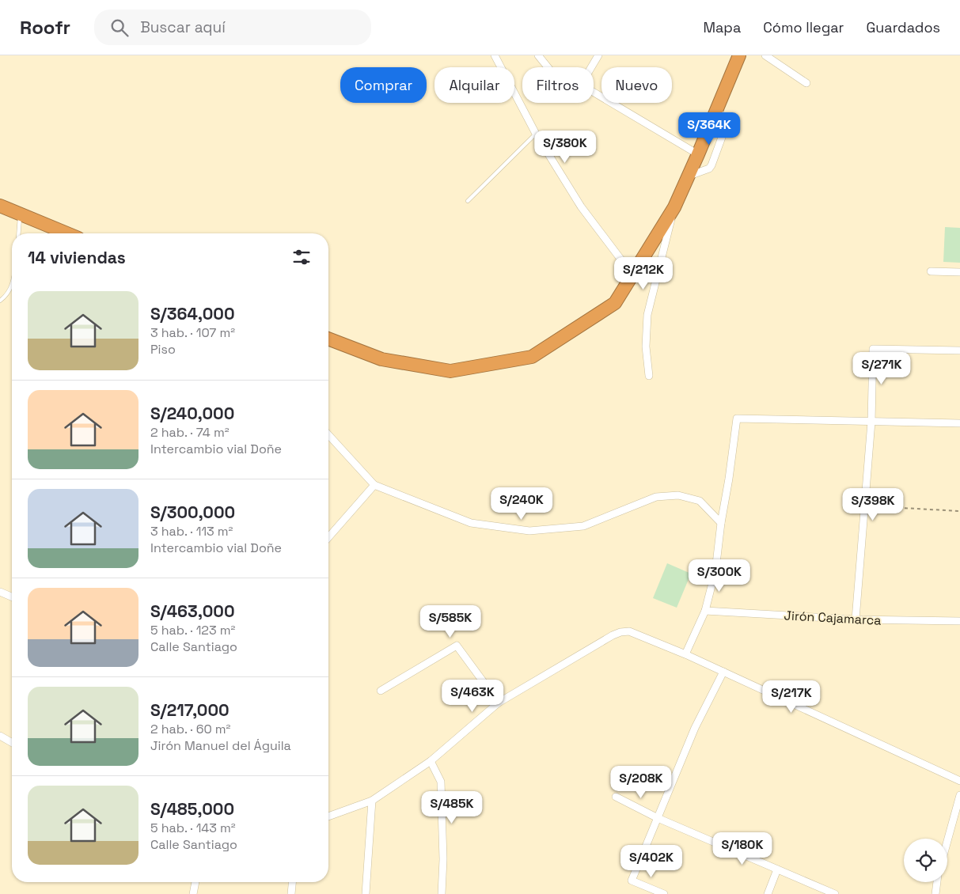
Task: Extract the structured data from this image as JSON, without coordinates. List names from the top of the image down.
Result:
{
  "streets": {
    "street": ["Jirón Cajamarca"]
  },
  "page": {
    "header": "Roofr",
    "search": "Buscar aquí",
    "nav": ["Mapa", "Cómo llegar", "Guardados"],
    "chip": [
      "Comprar",
      "Alquilar",
      "Filtros",
      "Nuevo"
    ],
    "price": [
      "S/364K",
      "S/380K",
      "S/212K",
      "S/271K",
      "S/240K",
      "S/398K",
      "S/300K",
      "S/585K",
      "S/463K",
      "S/217K",
      "S/208K",
      "S/485K",
      "S/180K",
      "S/402K"
    ],
    "heading": "14 viviendas",
    "list": [
      {
        "name": "S/364,000",
        "note": "3 hab. · 107 m² · Piso"
      },
      {
        "name": "S/240,000",
        "note": "2 hab. · 74 m² · Intercambio vial Doñe"
      },
      {
        "name": "S/300,000",
        "note": "3 hab. · 113 m² · Intercambio vial Doñe"
      },
      {
        "name": "S/463,000",
        "note": "5 hab. · 123 m² · Calle Santiago"
      },
      {
        "name": "S/217,000",
        "note": "2 hab. · 60 m² · Jirón Manuel del Águila"
      },
      {
        "name": "S/485,000",
        "note": "5 hab. · 143 m² · Calle Santiago"
      }
    ]
  }
}
